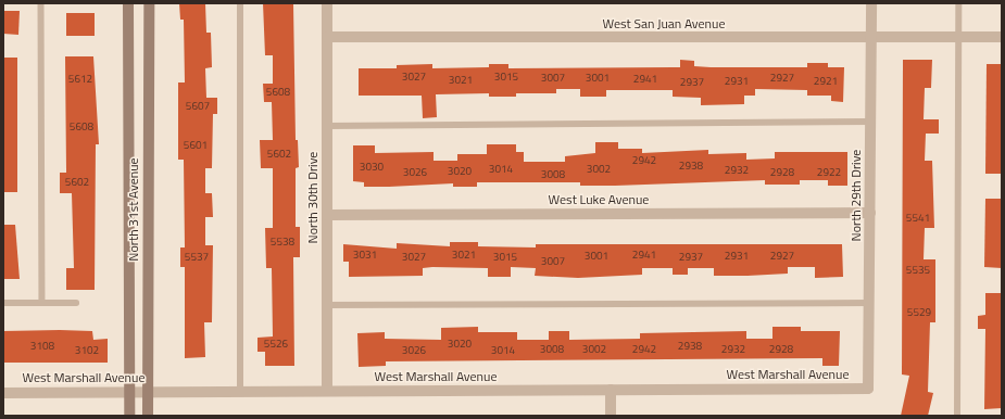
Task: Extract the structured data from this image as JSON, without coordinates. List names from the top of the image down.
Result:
{
  "streets": {
    "street": [
      "West San Juan Avenue",
      "North 29th Drive",
      "North 30th Drive",
      "West Luke Avenue",
      "North 31st Avenue",
      "West Marshall Avenue"
    ]
  },
  "crossings": [
    ["West San Juan Avenue", "North 29th Drive"],
    ["West San Juan Avenue", "North 30th Drive"],
    ["North 29th Drive", "West Luke Avenue"],
    ["North 29th Drive", "West Marshall Avenue"],
    ["North 30th Drive", "West Luke Avenue"],
    ["North 30th Drive", "West Marshall Avenue"],
    ["North 31st Avenue", "West Marshall Avenue"]
  ],
  "house_numbers": [
    "3027",
    "3015",
    "3007",
    "3001",
    "2927",
    "5612",
    "2941",
    "3021",
    "2931",
    "2921",
    "2937",
    "5608",
    "5607",
    "5608",
    "5601",
    "5602",
    "2942",
    "2938",
    "3030",
    "3014",
    "3002",
    "2932",
    "3020",
    "3026",
    "2928",
    "2922",
    "3008",
    "5602",
    "5541",
    "5538",
    "3031",
    "3021",
    "2941",
    "3001",
    "2931",
    "2927",
    "5537",
    "3027",
    "3015",
    "2937",
    "3007",
    "5535",
    "5529",
    "5526",
    "3020",
    "3108",
    "2938",
    "3008",
    "3002",
    "2942",
    "2932",
    "2928",
    "3102",
    "3026",
    "3014"
  ]
}
